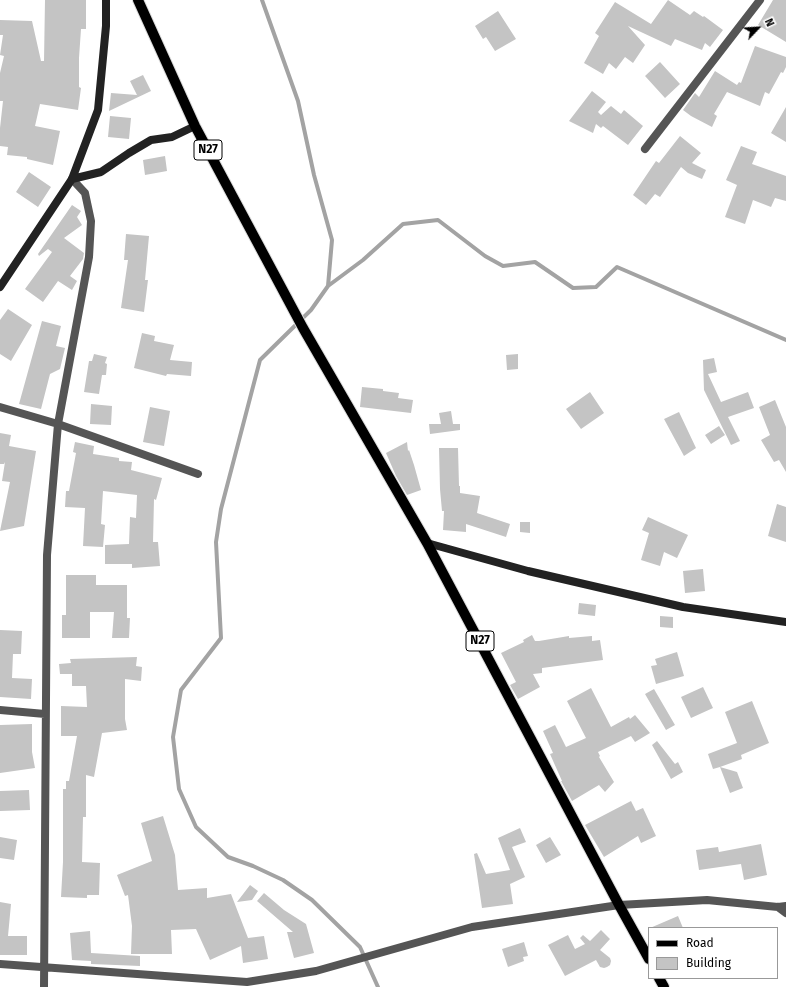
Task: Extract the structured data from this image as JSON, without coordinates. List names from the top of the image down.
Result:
{
  "streets": {
    "main road": ["N27"]
  },
  "legend": ["Road", "Building"],
  "north": "top right"
}
